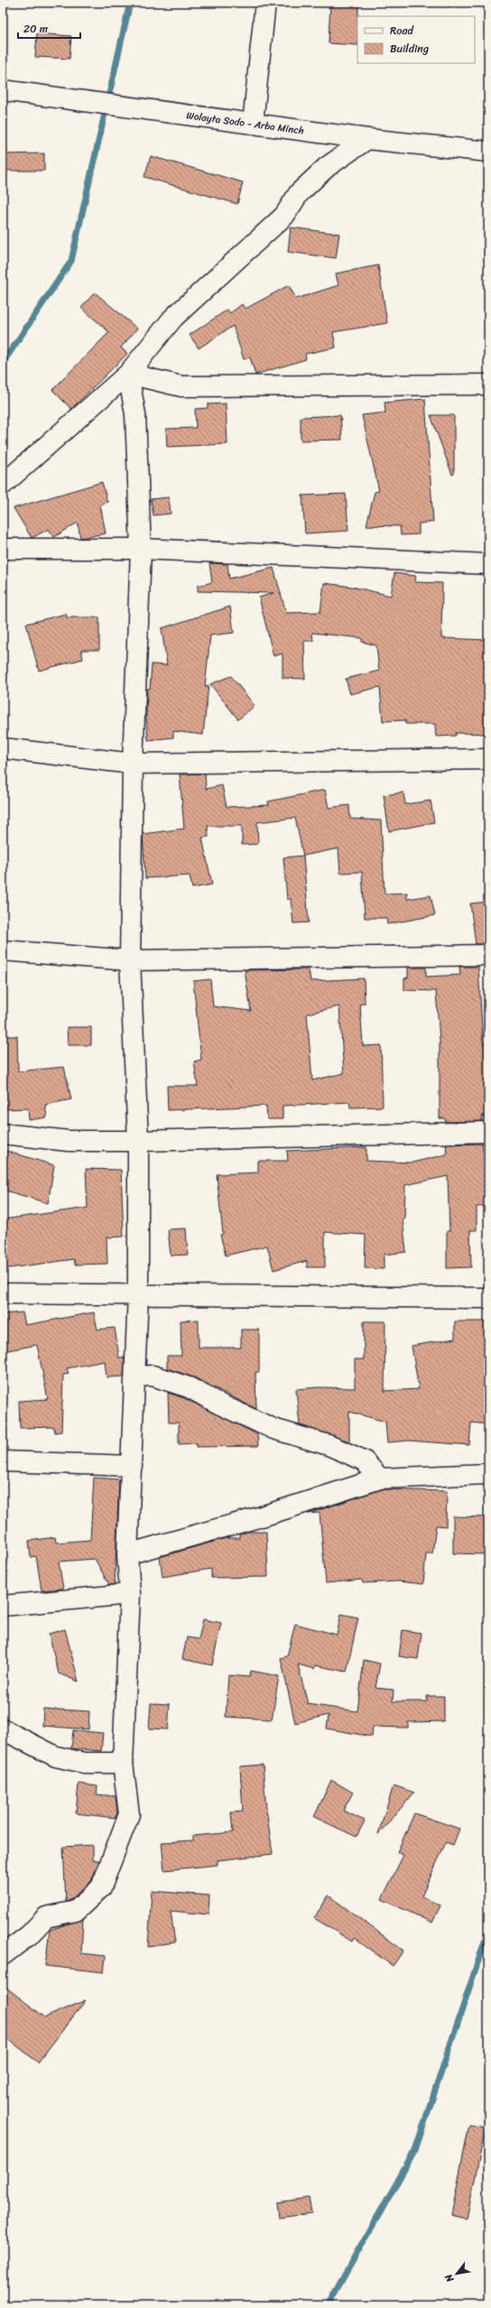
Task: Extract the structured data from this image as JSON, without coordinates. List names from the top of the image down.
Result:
{
  "streets": {
    "main road": ["Wolayta Sodo - Arba Minch"]
  },
  "legend": ["Road", "Building"],
  "scale_bar": "20 m",
  "north": "bottom left"
}
